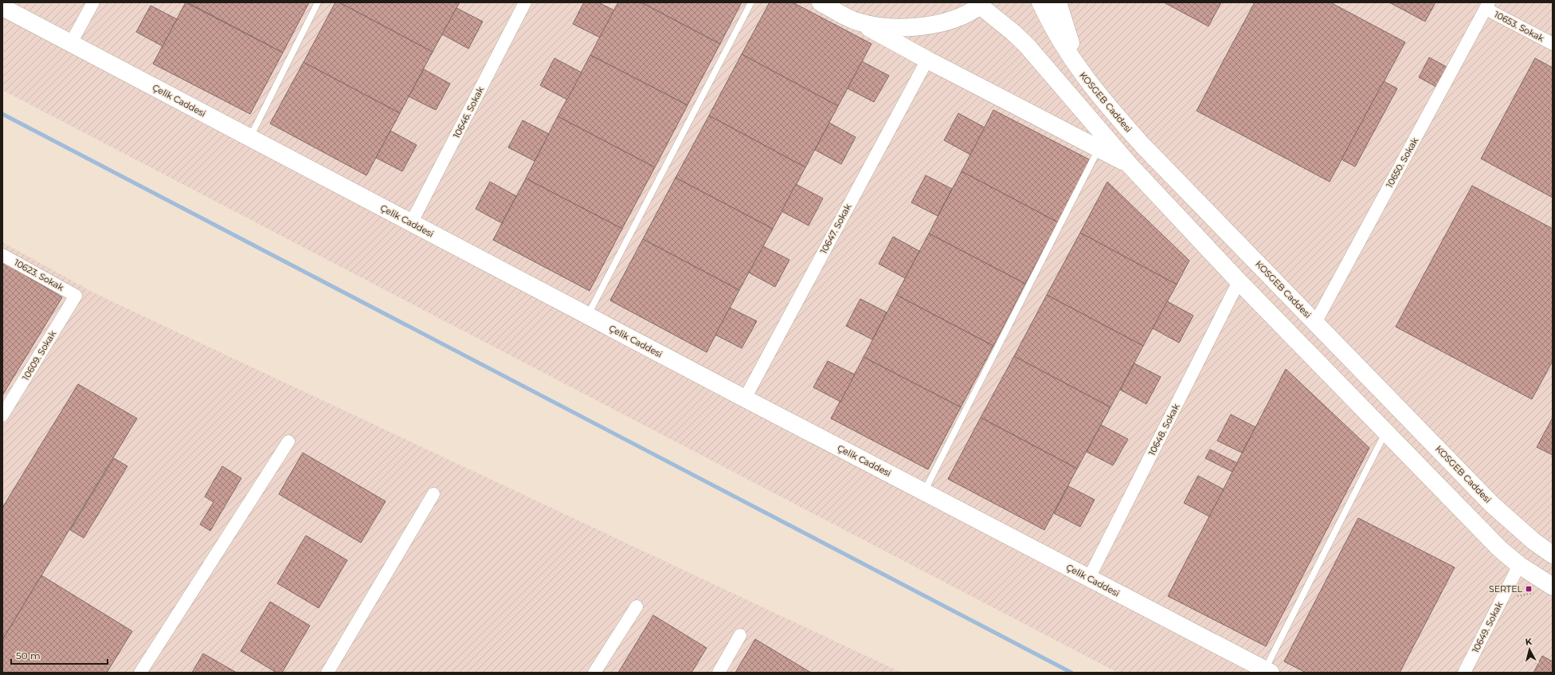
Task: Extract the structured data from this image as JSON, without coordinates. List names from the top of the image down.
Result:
{
  "streets": {
    "main road": ["Çelik Caddesi", "KOSGEB Caddesi"],
    "street": [
      "10653. Sokak",
      "10646. Sokak",
      "10650. Sokak",
      "10647. Sokak",
      "10623. Sokak",
      "10609. Sokak",
      "10648. Sokak",
      "10649. Sokak"
    ]
  },
  "crossings": [
    ["10653. Sokak", "10650. Sokak"],
    ["Çelik Caddesi", "10646. Sokak"],
    ["Çelik Caddesi", "10647. Sokak"],
    ["Çelik Caddesi", "10648. Sokak"],
    ["KOSGEB Caddesi", "10650. Sokak"],
    ["10623. Sokak", "10609. Sokak"]
  ],
  "places": {
    "transit": ["SERTEL"]
  },
  "scale_bar": "50 m",
  "north": "top"
}
